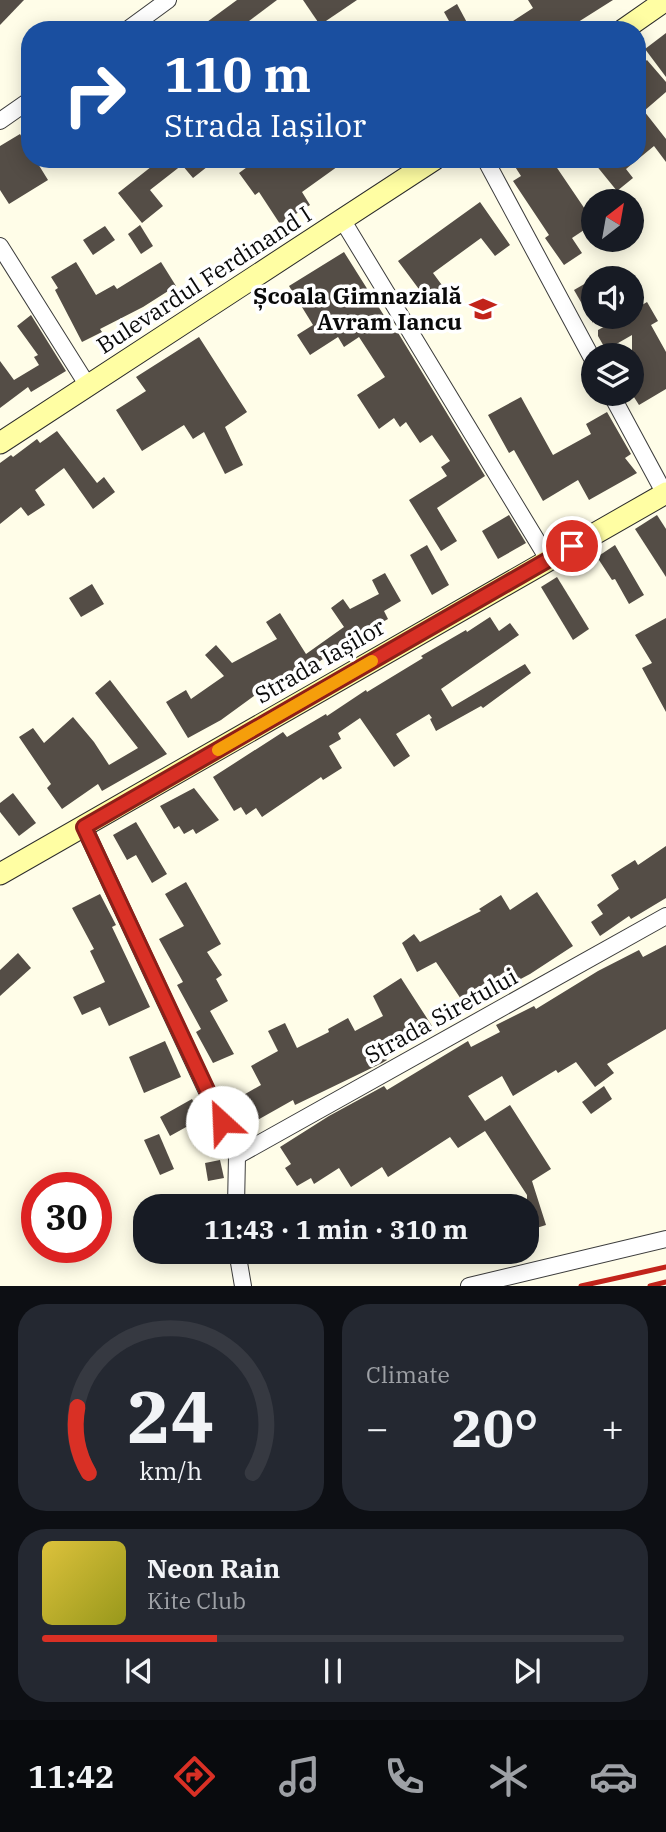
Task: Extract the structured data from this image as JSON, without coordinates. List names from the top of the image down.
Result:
{
  "streets": {
    "street": ["Bulevardul Ferdinand I", "Strada Iașilor", "Strada Siretului"]
  },
  "places": {
    "school or university": ["Școala Gimnazială Avram Iancu"]
  },
  "north": "top right",
  "page": {
    "turn": ["110 m", "Strada Iașilor"],
    "limit": "30",
    "trip": "11:43 · 1 min · 310 m",
    "tile": "Climate",
    "heat": ["−", "20°", "+"],
    "song": ["Neon Rain", "Kite Club"],
    "tabs": "11:42",
    "gauge": ["24", "km/h"]
  }
}
